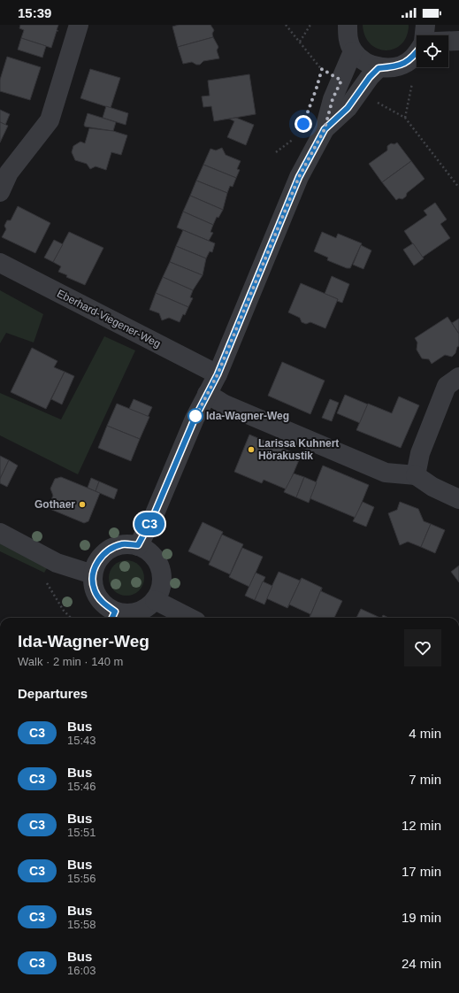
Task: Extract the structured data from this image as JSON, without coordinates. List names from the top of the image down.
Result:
{
  "streets": {
    "street": ["Eberhard-Viegener-Weg"]
  },
  "places": ["Ida-Wagner-Weg", "Larissa Kuhnert Hörakustik", "Gothaer"],
  "lines": ["bus line C3"],
  "page": {
    "status": "15:39",
    "on_map": "C3",
    "heading": [
      ["Ida-Wagner-Weg", "Walk · 2 min · 140 m"],
      "Departures"
    ],
    "list": [
      {
        "mark": "C3",
        "name": "Bus",
        "note": "15:43",
        "value": "4 min"
      },
      {
        "mark": "C3",
        "name": "Bus",
        "note": "15:46",
        "value": "7 min"
      },
      {
        "mark": "C3",
        "name": "Bus",
        "note": "15:51",
        "value": "12 min"
      },
      {
        "mark": "C3",
        "name": "Bus",
        "note": "15:56",
        "value": "17 min"
      },
      {
        "mark": "C3",
        "name": "Bus",
        "note": "15:58",
        "value": "19 min"
      },
      {
        "mark": "C3",
        "name": "Bus",
        "note": "16:03",
        "value": "24 min"
      }
    ]
  }
}
